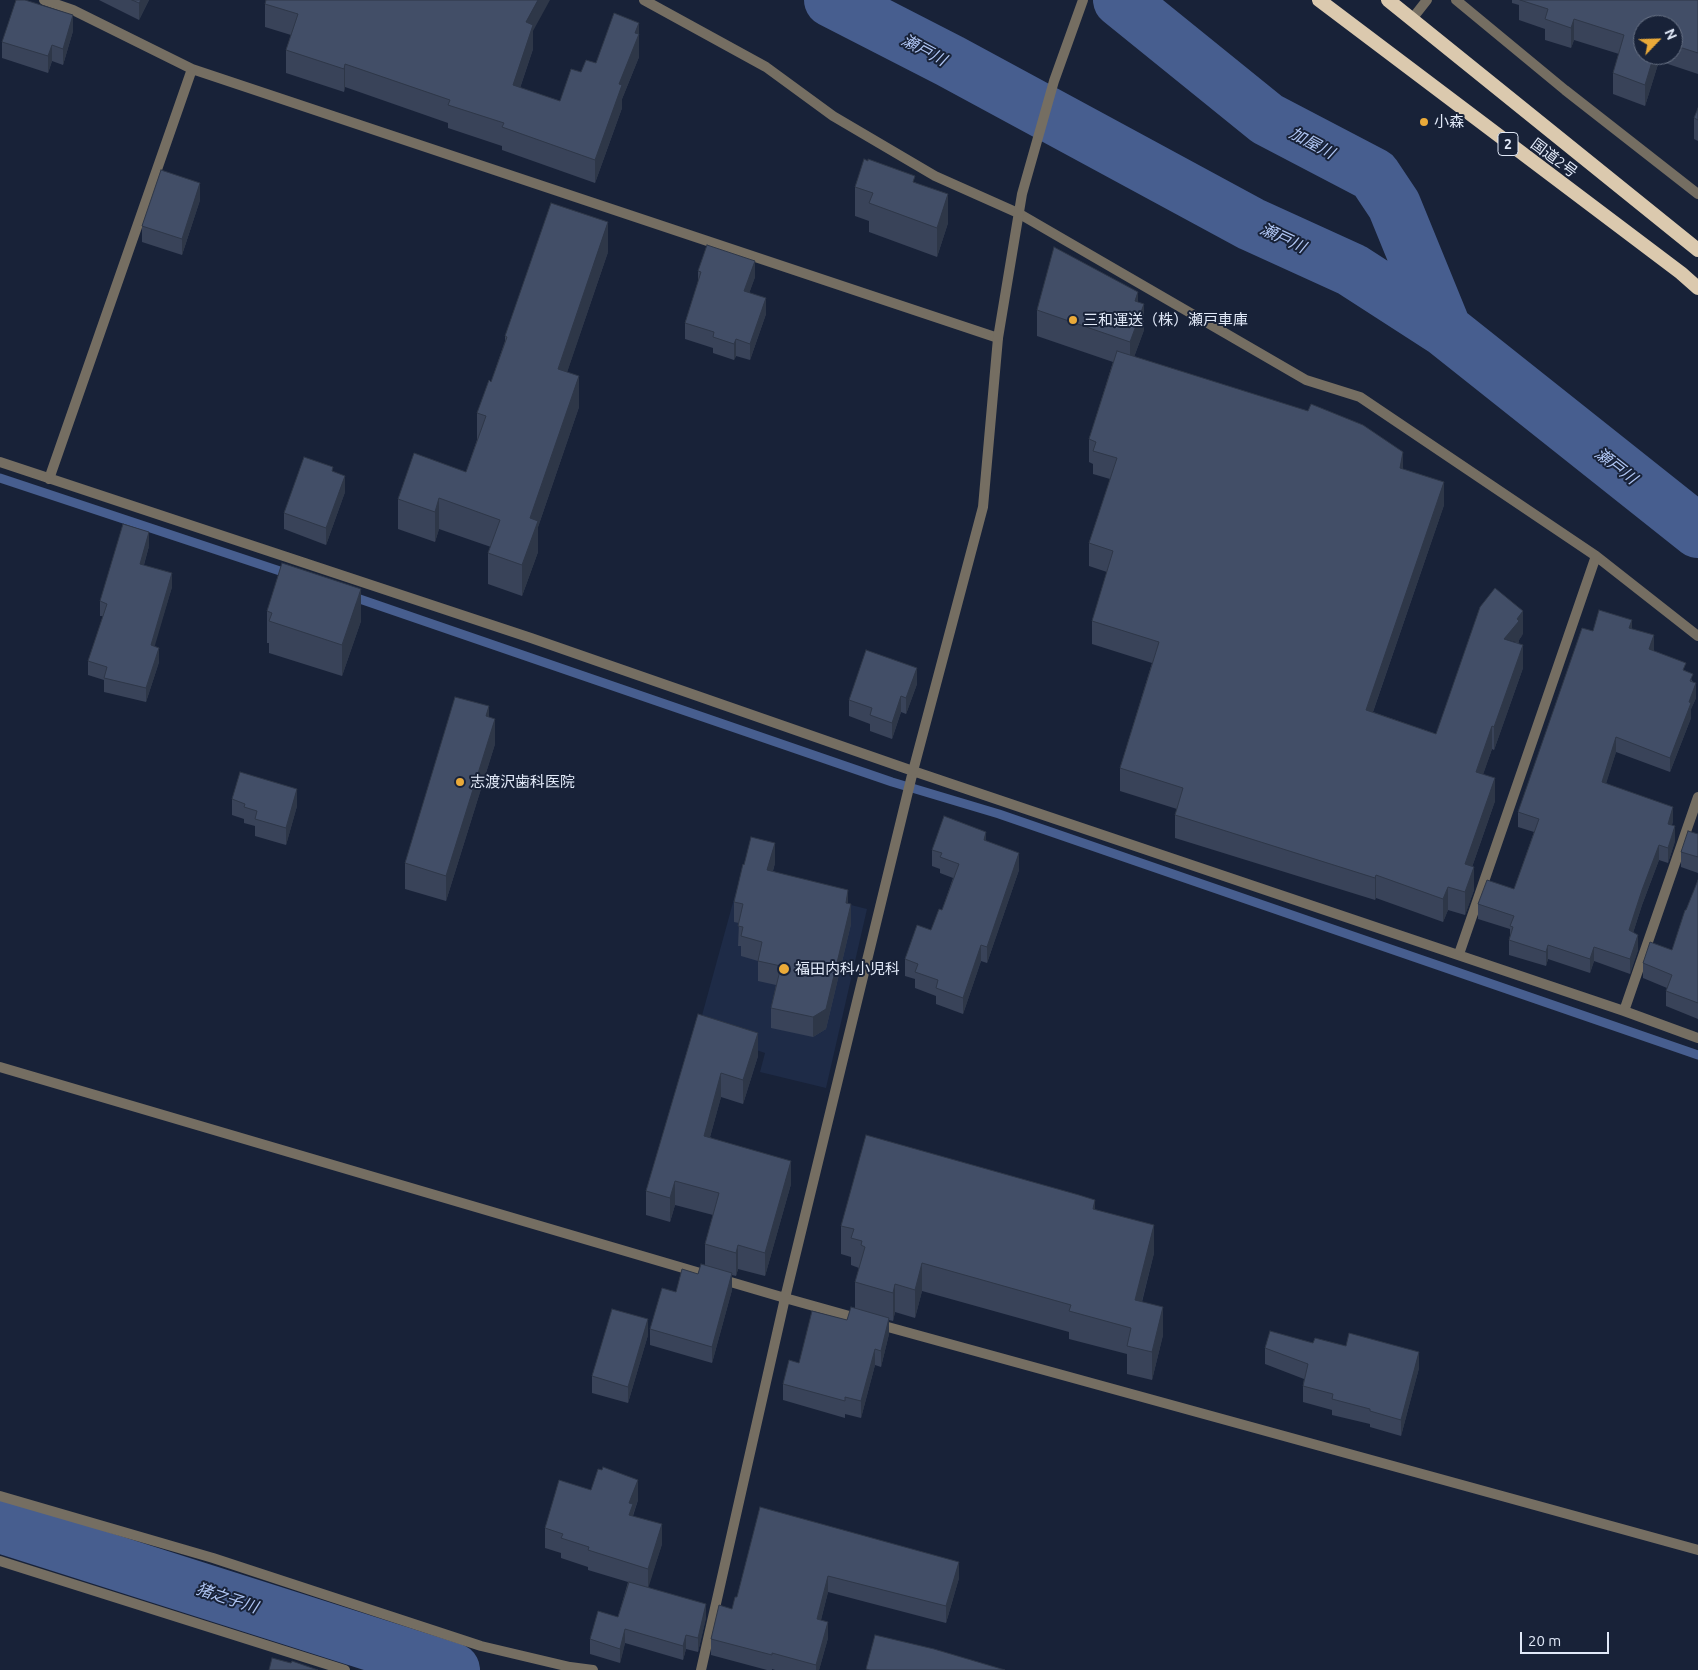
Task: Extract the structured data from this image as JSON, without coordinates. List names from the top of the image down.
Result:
{
  "streets": {
    "highway": ["2", "国道2号"]
  },
  "water": ["瀬戸川", "加屋川", "猪之子川"],
  "places": [
    "小森",
    "三和運送（株）瀬戸車庫",
    "志渡沢歯科医院",
    "福田内科小児科"
  ],
  "scale_bar": "20 m",
  "north": "top right"
}
